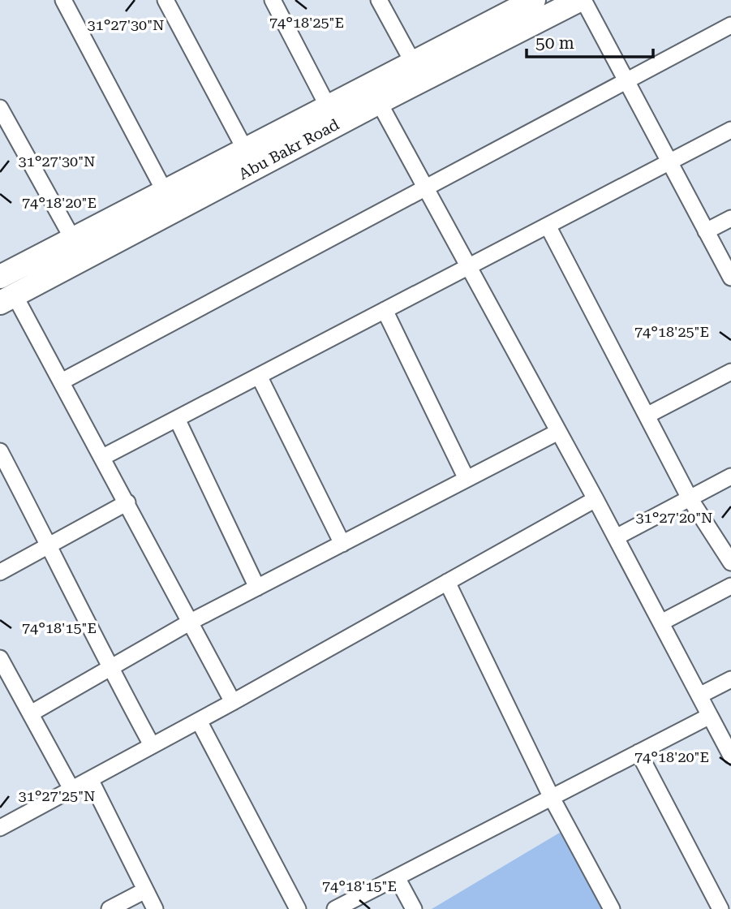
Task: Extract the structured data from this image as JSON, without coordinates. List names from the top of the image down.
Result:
{
  "streets": {
    "main road": ["Abu Bakr Road"]
  },
  "scale_bar": "50 m",
  "coordinates": [
    "74°18'25\"E",
    "31°27'30\"N",
    "74°18'20\"E",
    "31°27'20\"N",
    "74°18'15\"E",
    "31°27'25\"N"
  ]
}
